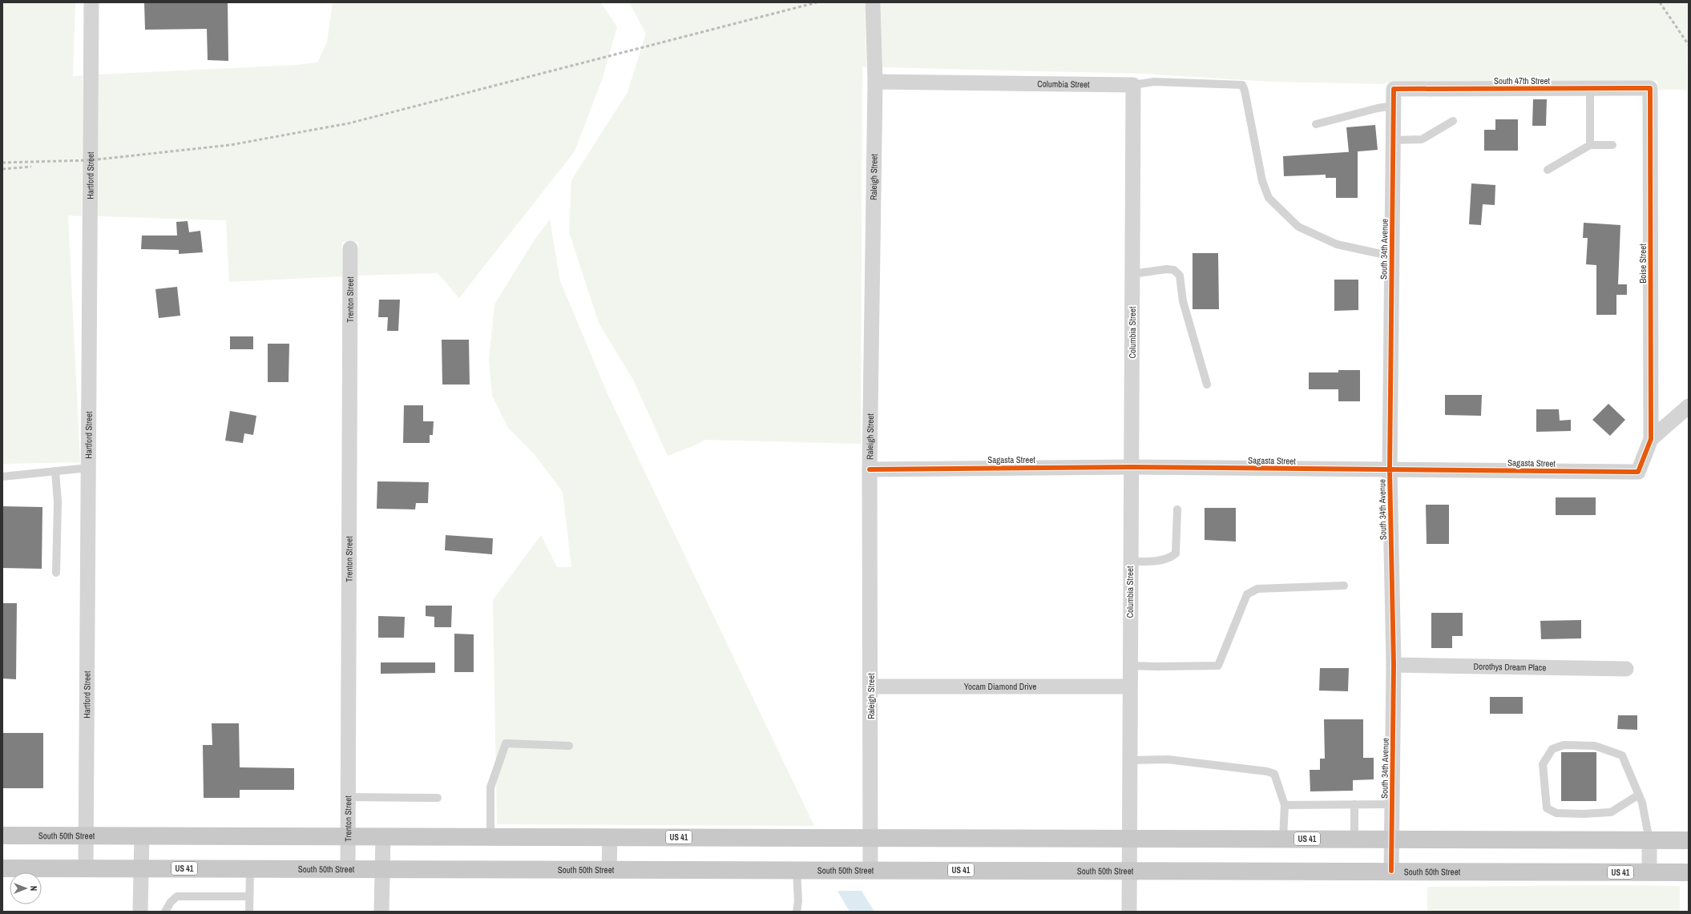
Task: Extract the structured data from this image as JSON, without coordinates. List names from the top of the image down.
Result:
{
  "streets": {
    "main road": ["South 50th Street", "US 41"],
    "street": [
      "South 47th Street",
      "Columbia Street",
      "Hartford Street",
      "Raleigh Street",
      "South 34th Avenue",
      "Boise Street",
      "Trenton Street",
      "Sagasta Street",
      "Dorothys Dream Place",
      "Yocam Diamond Drive"
    ]
  },
  "crossings": [
    ["South 47th Street", "South 34th Avenue"],
    ["South 47th Street", "Boise Street"],
    ["Columbia Street", "Raleigh Street"],
    ["Columbia Street", "Sagasta Street"],
    ["Columbia Street", "Yocam Diamond Drive"],
    ["Columbia Street", "South 50th Street"],
    ["Hartford Street", "South 50th Street"],
    ["Raleigh Street", "Sagasta Street"],
    ["Raleigh Street", "Yocam Diamond Drive"],
    ["Raleigh Street", "South 50th Street"],
    ["South 34th Avenue", "Sagasta Street"],
    ["South 34th Avenue", "Dorothys Dream Place"],
    ["South 34th Avenue", "South 50th Street"],
    ["Boise Street", "Sagasta Street"],
    ["Trenton Street", "South 50th Street"]
  ],
  "north": "right"
}
